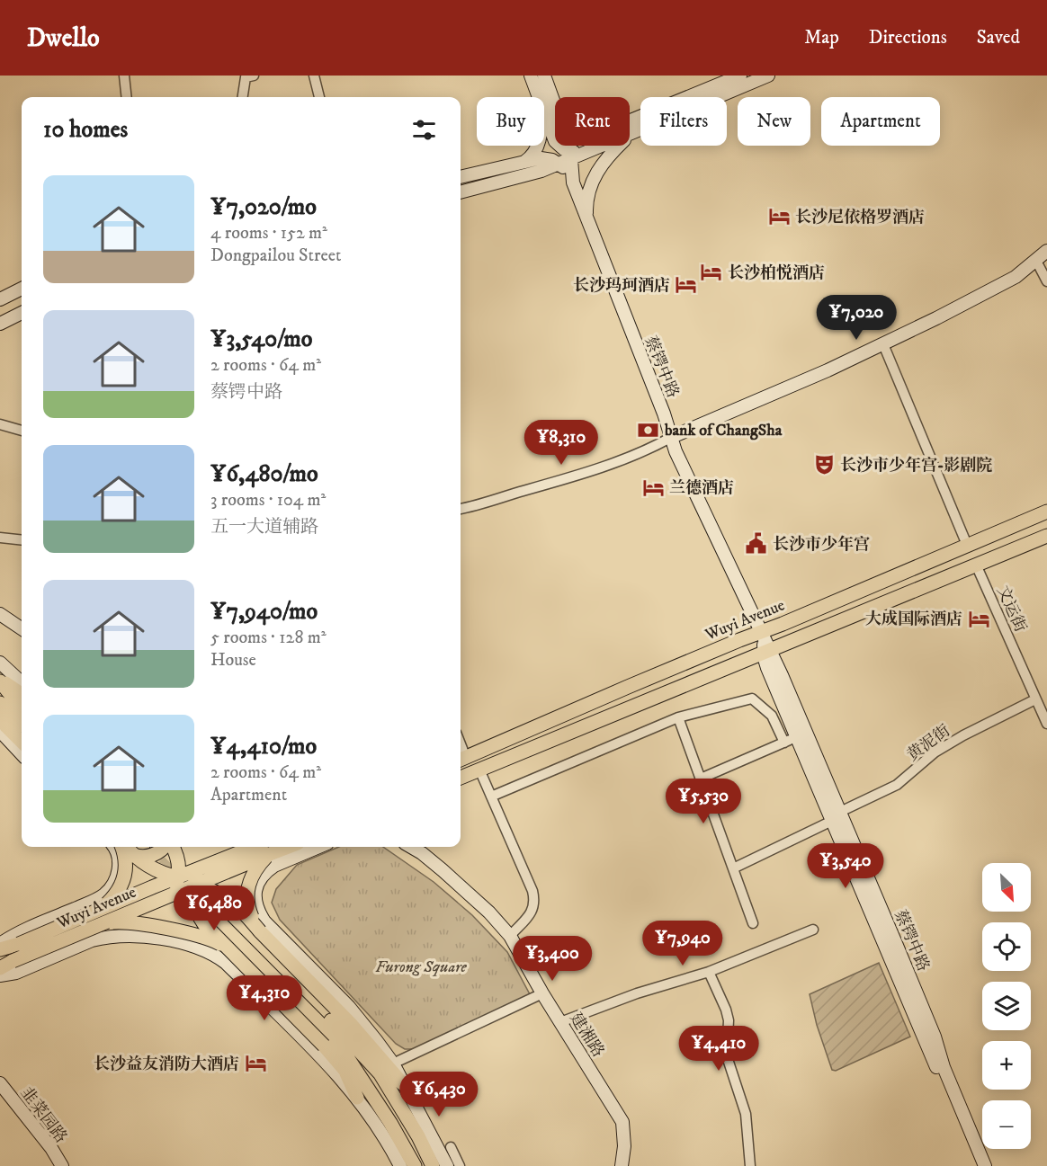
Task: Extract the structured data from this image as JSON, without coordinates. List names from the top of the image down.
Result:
{
  "streets": {
    "main road": [
      "蔡锷中路",
      "Wuyi Avenue",
      "建湘路",
      "韭菜园路"
    ],
    "street": ["文运街", "黄泥街"]
  },
  "crossings": [
    ["蔡锷中路", "Wuyi Avenue"],
    ["蔡锷中路", "黄泥街"],
    ["文运街", "Wuyi Avenue"],
    ["文运街", "黄泥街"]
  ],
  "parks": ["Furong Square"],
  "places": {
    "hotel": [
      "长沙尼依格罗酒店",
      "长沙柏悦酒店",
      "长沙玛珂酒店",
      "兰德酒店",
      "大成国际酒店",
      "长沙益友消防大酒店"
    ],
    "bank": ["bank of ChangSha"],
    "theatre": ["长沙市少年宫-影剧院"],
    "public building": ["长沙市少年宫"]
  },
  "north": "bottom right",
  "page": {
    "header": "Dwello",
    "nav": ["Map", "Directions", "Saved"],
    "chip": [
      "Buy",
      "Rent",
      "Filters",
      "New",
      "Apartment"
    ],
    "heading": "10 homes",
    "list": [
      {
        "name": "¥7,020/mo",
        "note": "4 rooms · 152 m² · Dongpailou Street"
      },
      {
        "name": "¥3,540/mo",
        "note": "2 rooms · 64 m² · 蔡锷中路"
      },
      {
        "name": "¥6,480/mo",
        "note": "3 rooms · 104 m² · 五一大道辅路"
      },
      {
        "name": "¥7,940/mo",
        "note": "5 rooms · 128 m² · House"
      },
      {
        "name": "¥4,410/mo",
        "note": "2 rooms · 64 m² · Apartment"
      }
    ],
    "price": [
      "¥7,020",
      "¥8,310",
      "¥5,530",
      "¥3,540",
      "¥6,480",
      "¥7,940",
      "¥3,400",
      "¥4,310",
      "¥4,410",
      "¥6,430"
    ],
    "map_buttons": ["+", "−"]
  }
}
